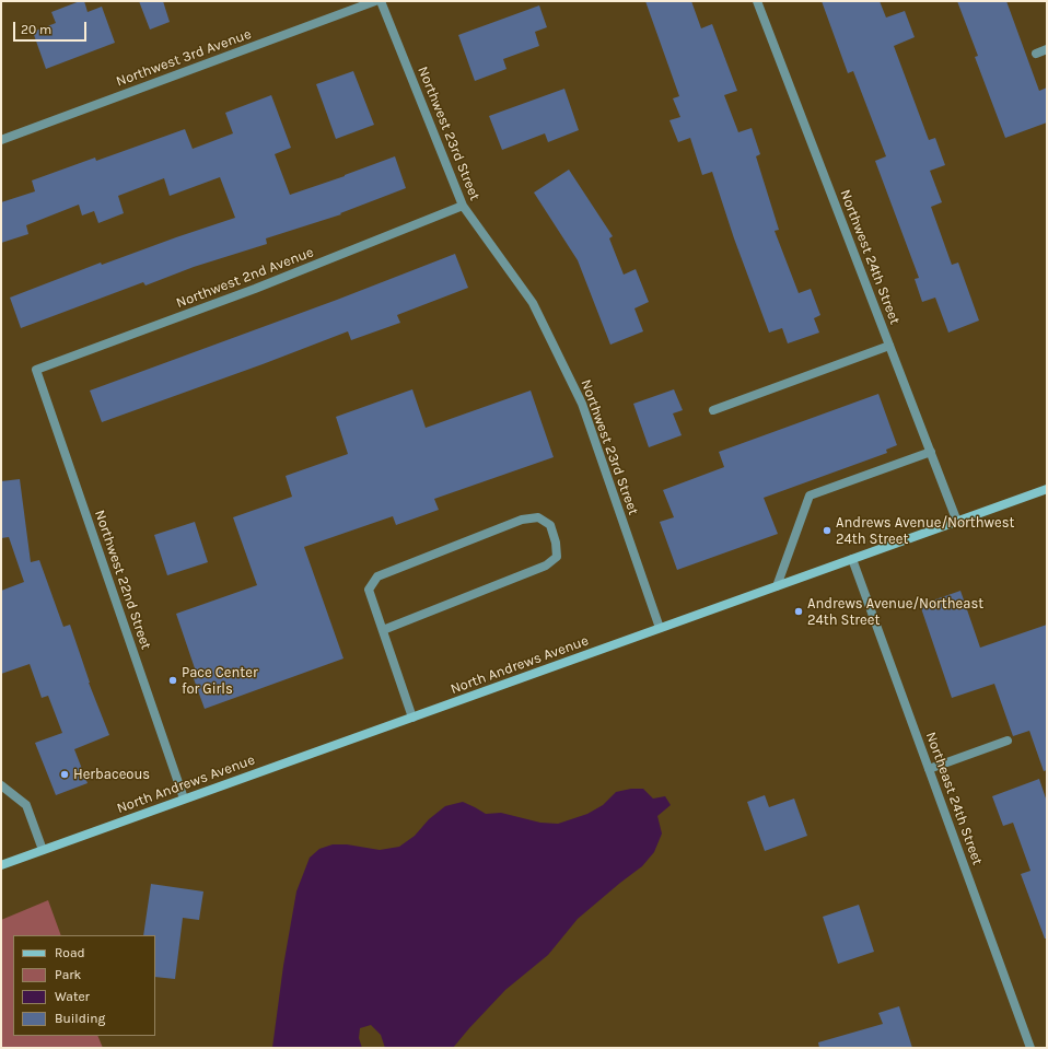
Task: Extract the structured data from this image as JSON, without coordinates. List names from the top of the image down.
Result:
{
  "streets": {
    "main road": ["North Andrews Avenue"],
    "street": [
      "Northwest 3rd Avenue",
      "Northwest 23rd Street",
      "Northwest 24th Street",
      "Northwest 2nd Avenue",
      "Northwest 22nd Street",
      "Northeast 24th Street"
    ]
  },
  "crossings": [
    ["Northwest 23rd Street", "Northwest 2nd Avenue"],
    ["Northwest 23rd Street", "North Andrews Avenue"],
    ["Northwest 24th Street", "North Andrews Avenue"],
    ["Northwest 2nd Avenue", "Northwest 22nd Street"],
    ["Northwest 22nd Street", "North Andrews Avenue"],
    ["North Andrews Avenue", "Northeast 24th Street"]
  ],
  "places": [
    "Andrews Avenue/Northwest 24th Street",
    "Andrews Avenue/Northeast 24th Street",
    "Pace Center for Girls",
    "Herbaceous"
  ],
  "legend": [
    "Road",
    "Park",
    "Water",
    "Building"
  ],
  "scale_bar": "20 m"
}
